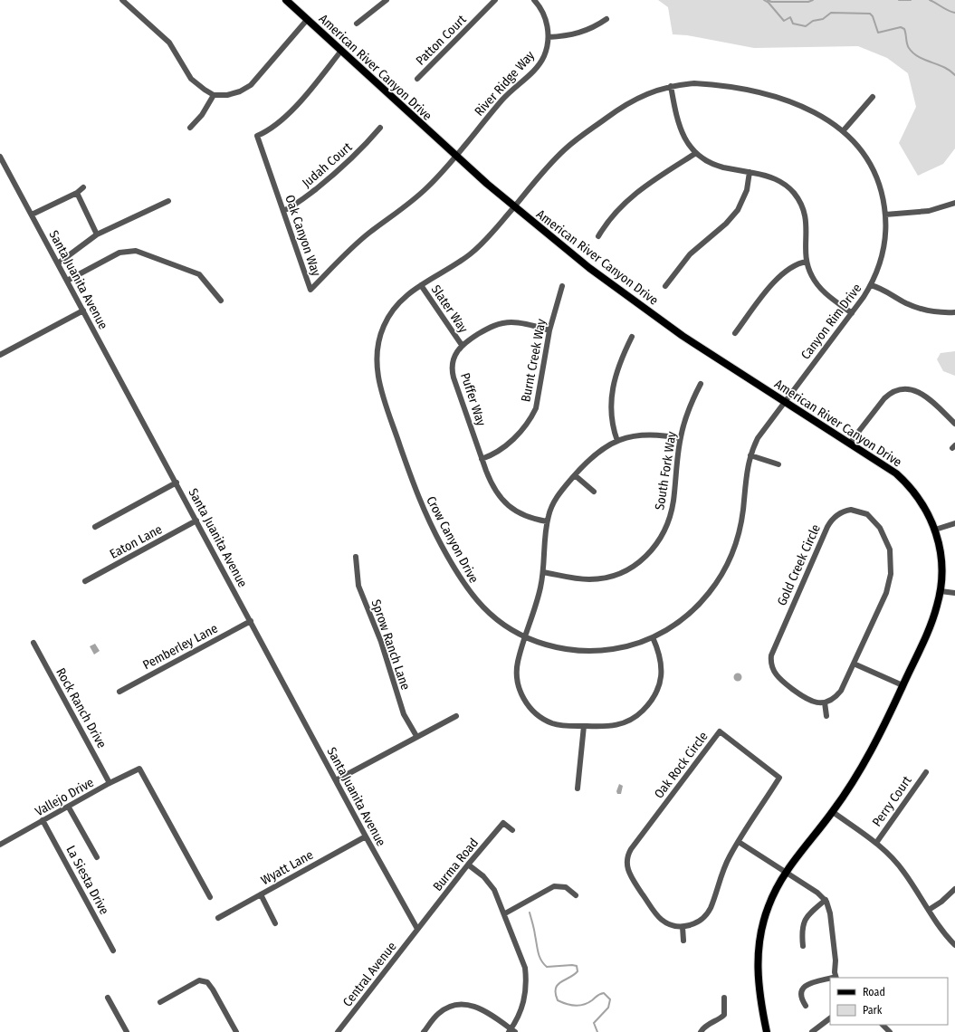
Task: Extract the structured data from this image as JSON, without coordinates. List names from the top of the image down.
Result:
{
  "streets": {
    "main road": ["American River Canyon Drive"],
    "street": [
      "Patton Court",
      "River Ridge Way",
      "Judah Court",
      "Oak Canyon Way",
      "Santa Juanita Avenue",
      "Slater Way",
      "Canyon Rim Drive",
      "Burnt Creek Way",
      "Puffer Way",
      "South Fork Way",
      "Crow Canyon Drive",
      "Eaton Lane",
      "Gold Creek Circle",
      "Sprow Ranch Lane",
      "Pemberley Lane",
      "Rock Ranch Drive",
      "Oak Rock Circle",
      "Vallejo Drive",
      "Perry Court",
      "Burma Road",
      "Wyatt Lane",
      "La Siesta Drive",
      "Central Avenue"
    ]
  },
  "crossings": [
    ["American River Canyon Drive", "River Ridge Way"],
    ["American River Canyon Drive", "Oak Canyon Way"],
    ["American River Canyon Drive", "Canyon Rim Drive"],
    ["American River Canyon Drive", "Crow Canyon Drive"],
    ["River Ridge Way", "Oak Canyon Way"],
    ["Judah Court", "Oak Canyon Way"],
    ["Santa Juanita Avenue", "Eaton Lane"],
    ["Santa Juanita Avenue", "Pemberley Lane"],
    ["Santa Juanita Avenue", "Burma Road"],
    ["Santa Juanita Avenue", "Wyatt Lane"],
    ["Santa Juanita Avenue", "Central Avenue"],
    ["Slater Way", "Puffer Way"],
    ["Slater Way", "Crow Canyon Drive"],
    ["Canyon Rim Drive", "Crow Canyon Drive"],
    ["Burnt Creek Way", "Puffer Way"],
    ["Rock Ranch Drive", "Vallejo Drive"],
    ["Vallejo Drive", "La Siesta Drive"],
    ["Burma Road", "Central Avenue"]
  ],
  "legend": ["Road", "Park"]
}
